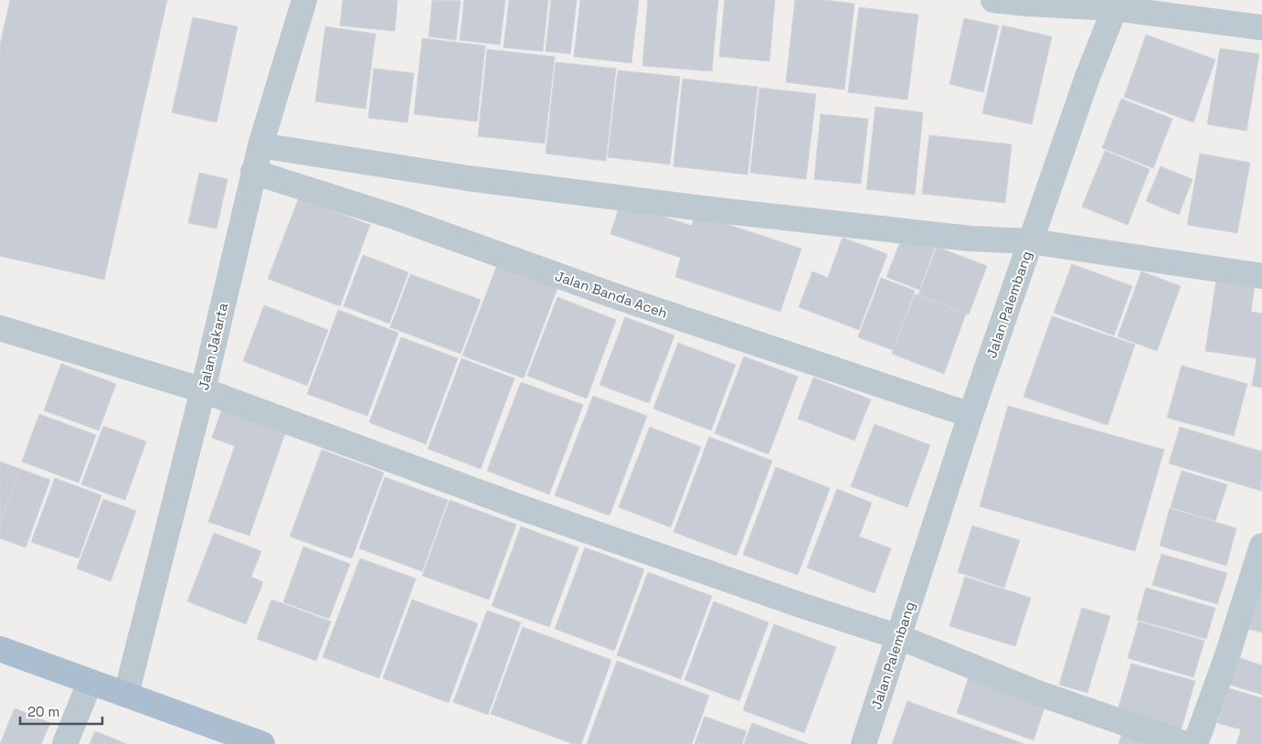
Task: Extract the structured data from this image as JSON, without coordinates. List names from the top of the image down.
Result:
{
  "streets": {
    "street": ["Jalan Banda Aceh", "Jalan Palembang", "Jalan Jakarta"]
  },
  "crossings": [
    ["Jalan Banda Aceh", "Jalan Palembang"],
    ["Jalan Banda Aceh", "Jalan Jakarta"]
  ],
  "scale_bar": "20 m"
}
